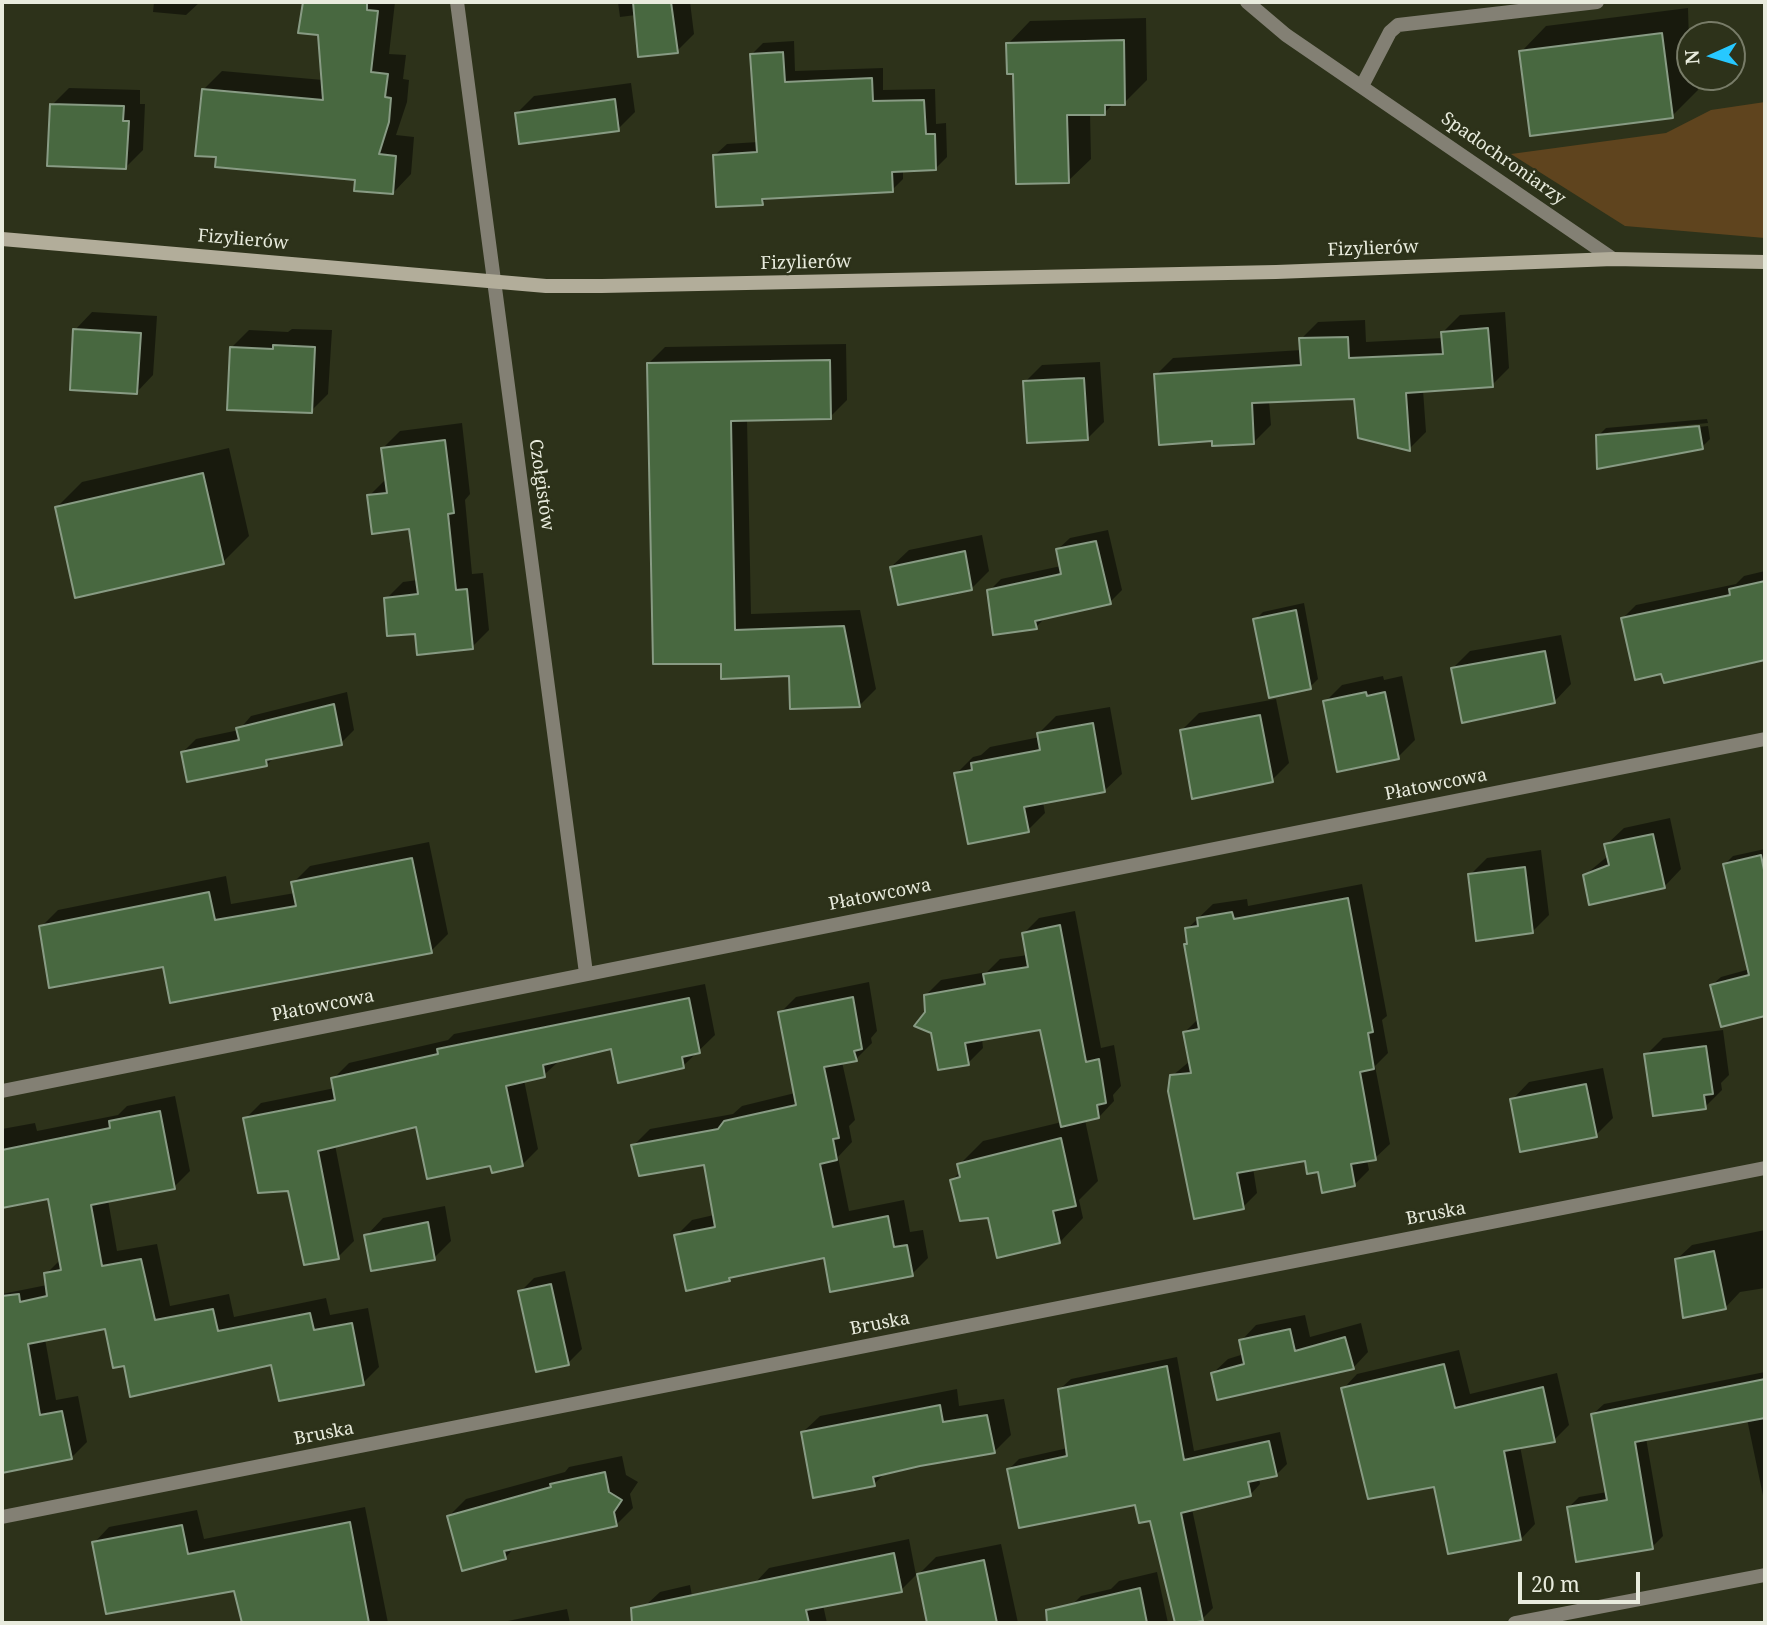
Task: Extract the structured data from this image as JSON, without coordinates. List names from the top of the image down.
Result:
{
  "streets": {
    "street": [
      "Spadochroniarzy",
      "Fizylierów",
      "Czołgistów",
      "Płatowcowa",
      "Bruska"
    ]
  },
  "crossings": [
    ["Spadochroniarzy", "Fizylierów"],
    ["Fizylierów", "Czołgistów"],
    ["Czołgistów", "Płatowcowa"]
  ],
  "scale_bar": "20 m",
  "north": "left"
}
